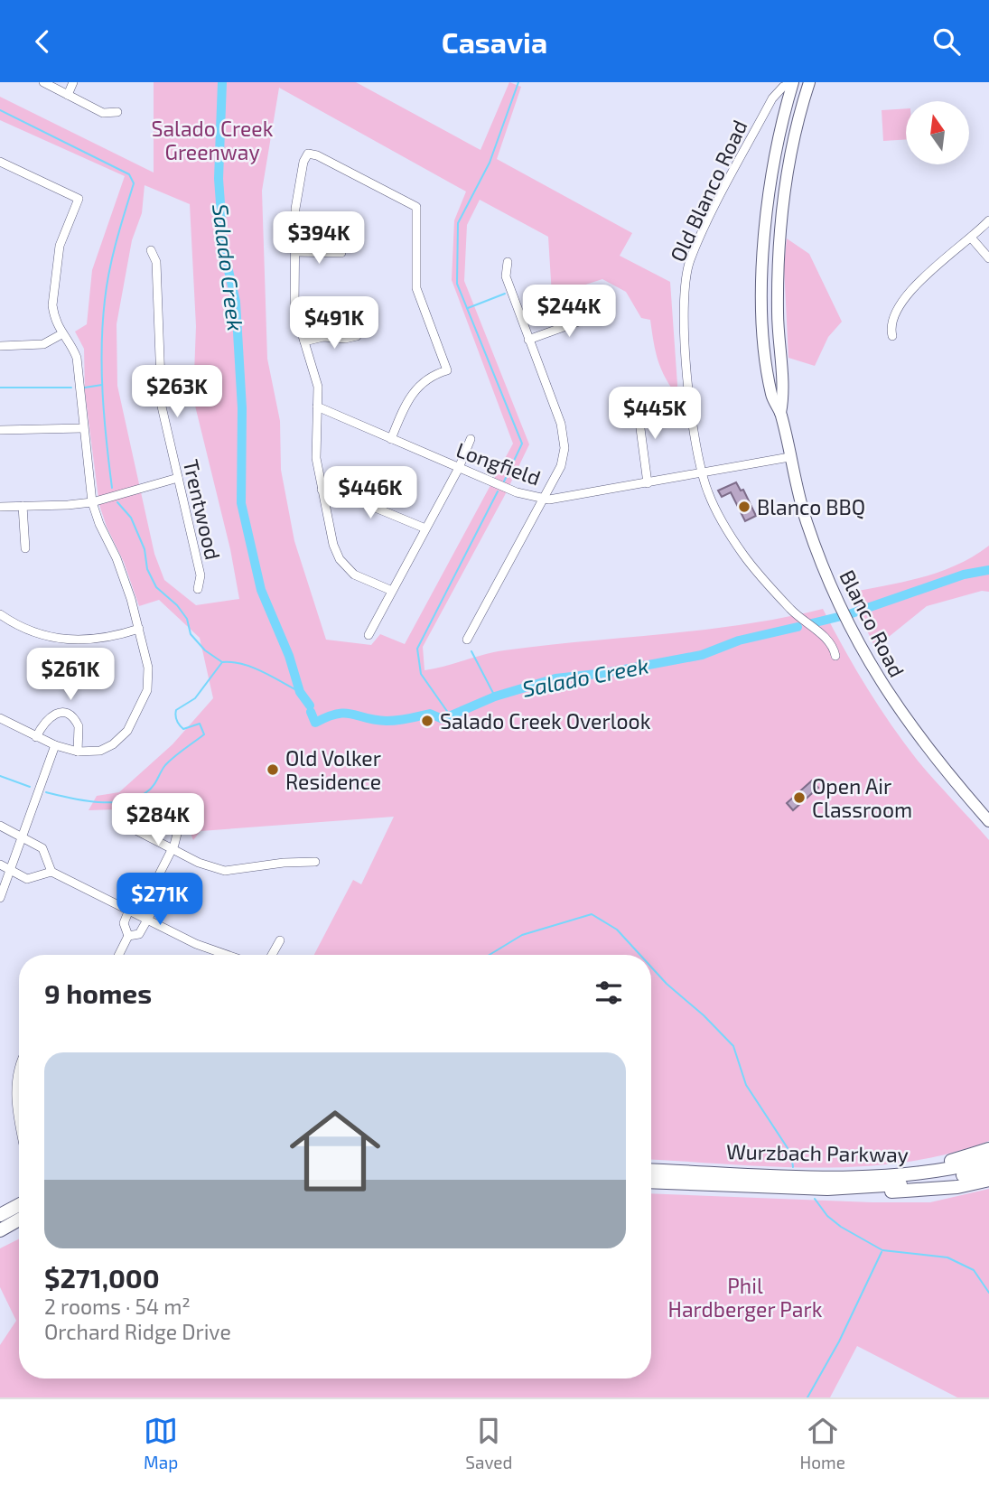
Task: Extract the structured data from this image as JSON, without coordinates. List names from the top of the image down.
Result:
{
  "streets": {
    "highway": ["Wurzbach Parkway"],
    "main road": ["Blanco Road"],
    "street": ["Old Blanco Road", "Longfield", "Trentwood"]
  },
  "crossings": [
    ["Old Blanco Road", "Longfield"],
    ["Old Blanco Road", "Blanco Road"],
    ["Longfield", "Blanco Road"]
  ],
  "water": ["Salado Creek"],
  "parks": ["Salado Creek Greenway", "Phil Hardberger Park"],
  "places": [
    "Blanco BBQ",
    "Salado Creek Overlook",
    "Old Volker Residence",
    "Open Air Classroom"
  ],
  "north": "top",
  "page": {
    "header": "Casavia",
    "price": [
      "$394K",
      "$244K",
      "$491K",
      "$263K",
      "$445K",
      "$446K",
      "$261K",
      "$284K",
      "$271K"
    ],
    "heading": "9 homes",
    "list": [
      {
        "name": "$271,000",
        "note": "2 rooms · 54 m² · Orchard Ridge Drive"
      }
    ],
    "tabs": ["Map", "Saved", "Home"]
  }
}
